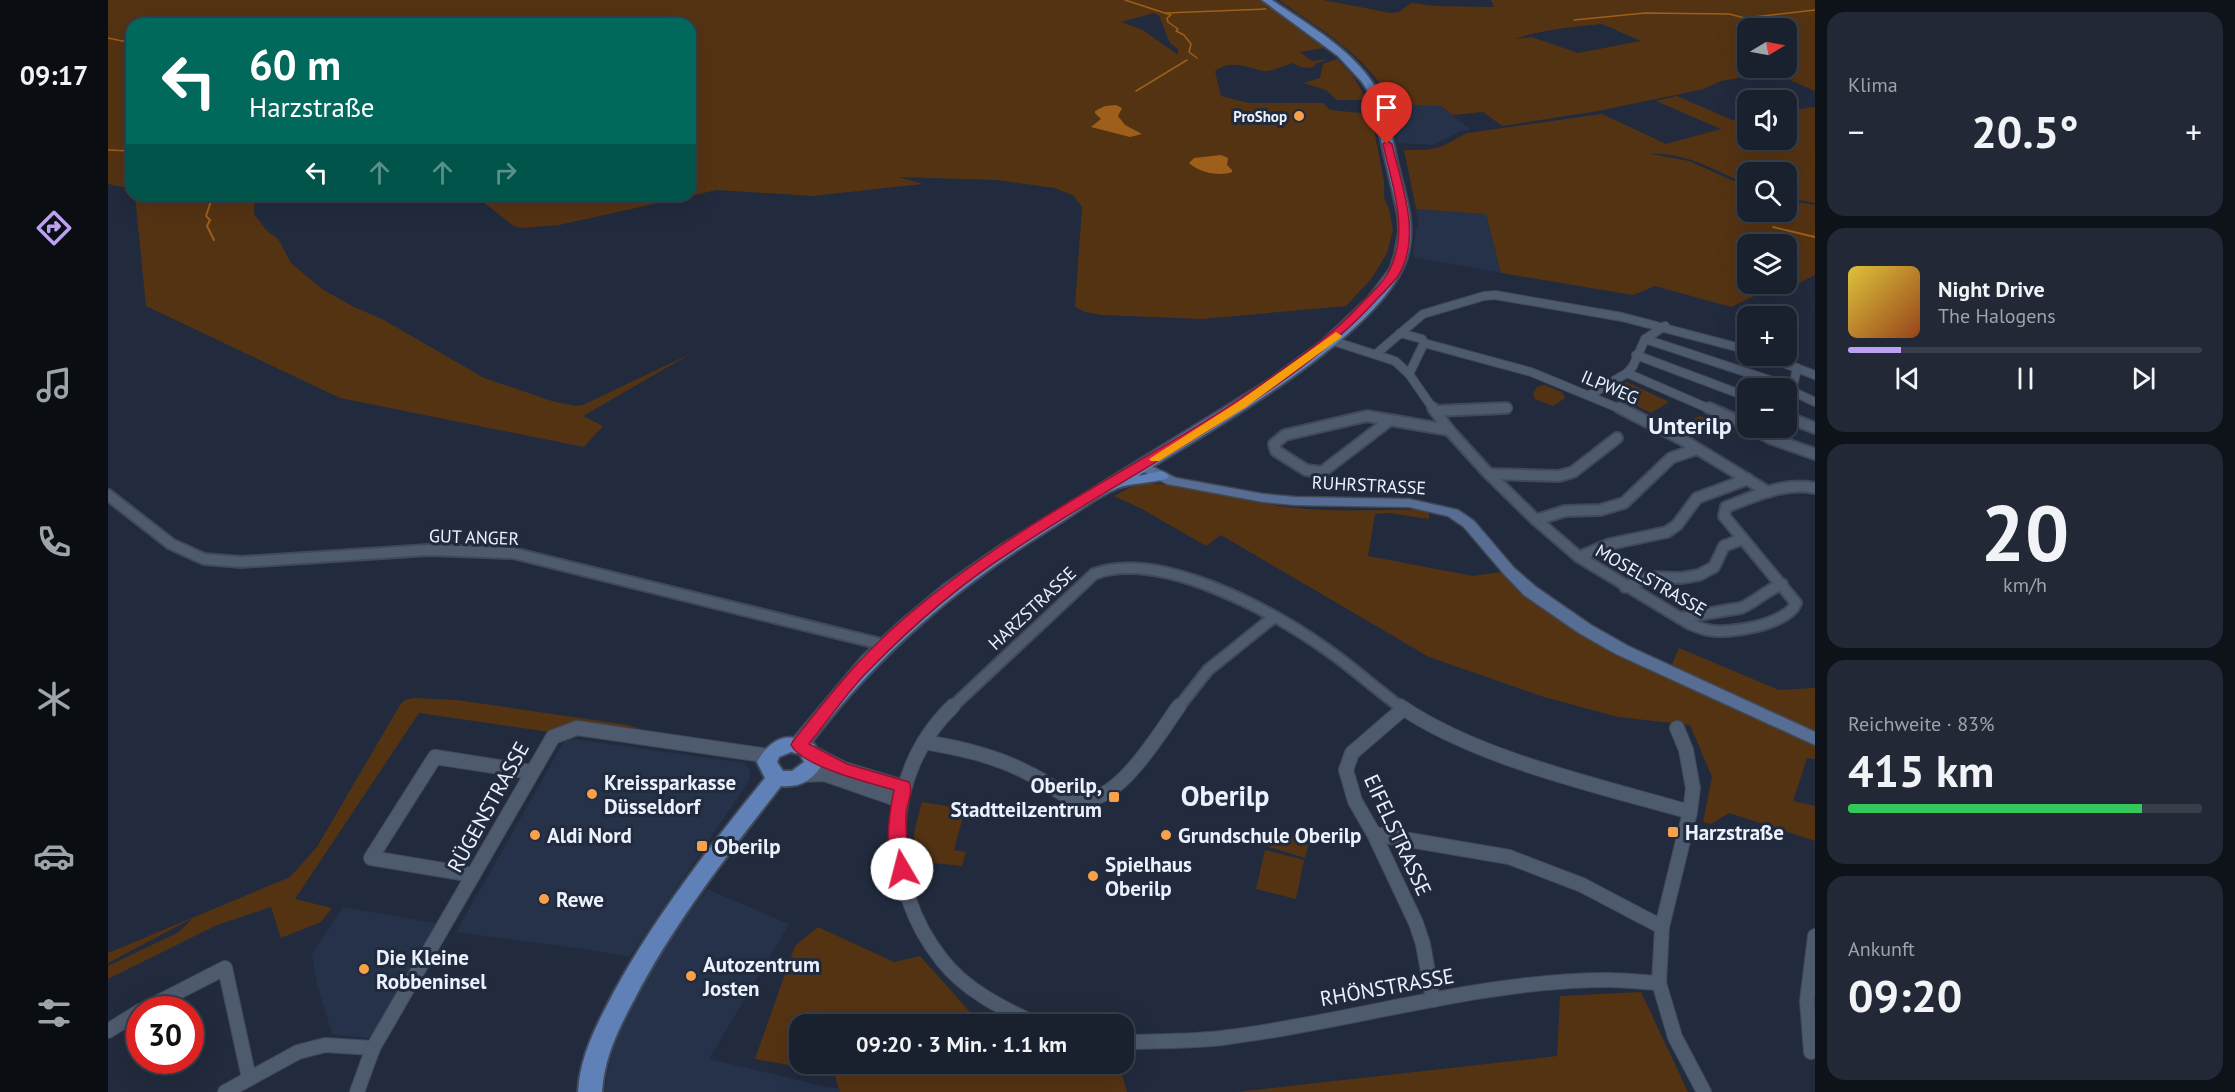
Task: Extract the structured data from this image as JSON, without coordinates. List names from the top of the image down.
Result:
{
  "streets": {
    "main road": ["RUHRSTRASSE"],
    "street": [
      "ILPWEG",
      "GUT ANGER",
      "MOSELSTRASSE",
      "HARZSTRASSE",
      "RÜGENSTRASSE",
      "EIFELSTRASSE",
      "RHÖNSTRASSE"
    ]
  },
  "crossings": [
    ["ILPWEG", "MOSELSTRASSE"],
    ["HARZSTRASSE", "EIFELSTRASSE"],
    ["EIFELSTRASSE", "RHÖNSTRASSE"]
  ],
  "districts": ["Unterilp", "Oberilp"],
  "places": {
    "other": [
      "ProShop",
      "Kreissparkasse Düsseldorf",
      "Aldi Nord",
      "Grundschule Oberilp",
      "Spielhaus Oberilp",
      "Rewe",
      "Die Kleine Robbeninsel",
      "Autozentrum Josten"
    ],
    "transit": ["Oberilp, Stadtteilzentrum", "Harzstraße", "Oberilp"]
  },
  "north": "right",
  "page": {
    "tabs": "09:17",
    "tile": [
      "Klima",
      ["20", "km/h"],
      ["Reichweite · 83%", "415 km"],
      ["Ankunft", "09:20"]
    ],
    "map_buttons": ["+", "−"],
    "turn": ["60 m", "Harzstraße"],
    "heat": ["−", "20.5°", "+"],
    "song": ["Night Drive", "The Halogens"],
    "limit": "30",
    "trip": "09:20 · 3 Min. · 1.1 km"
  }
}
